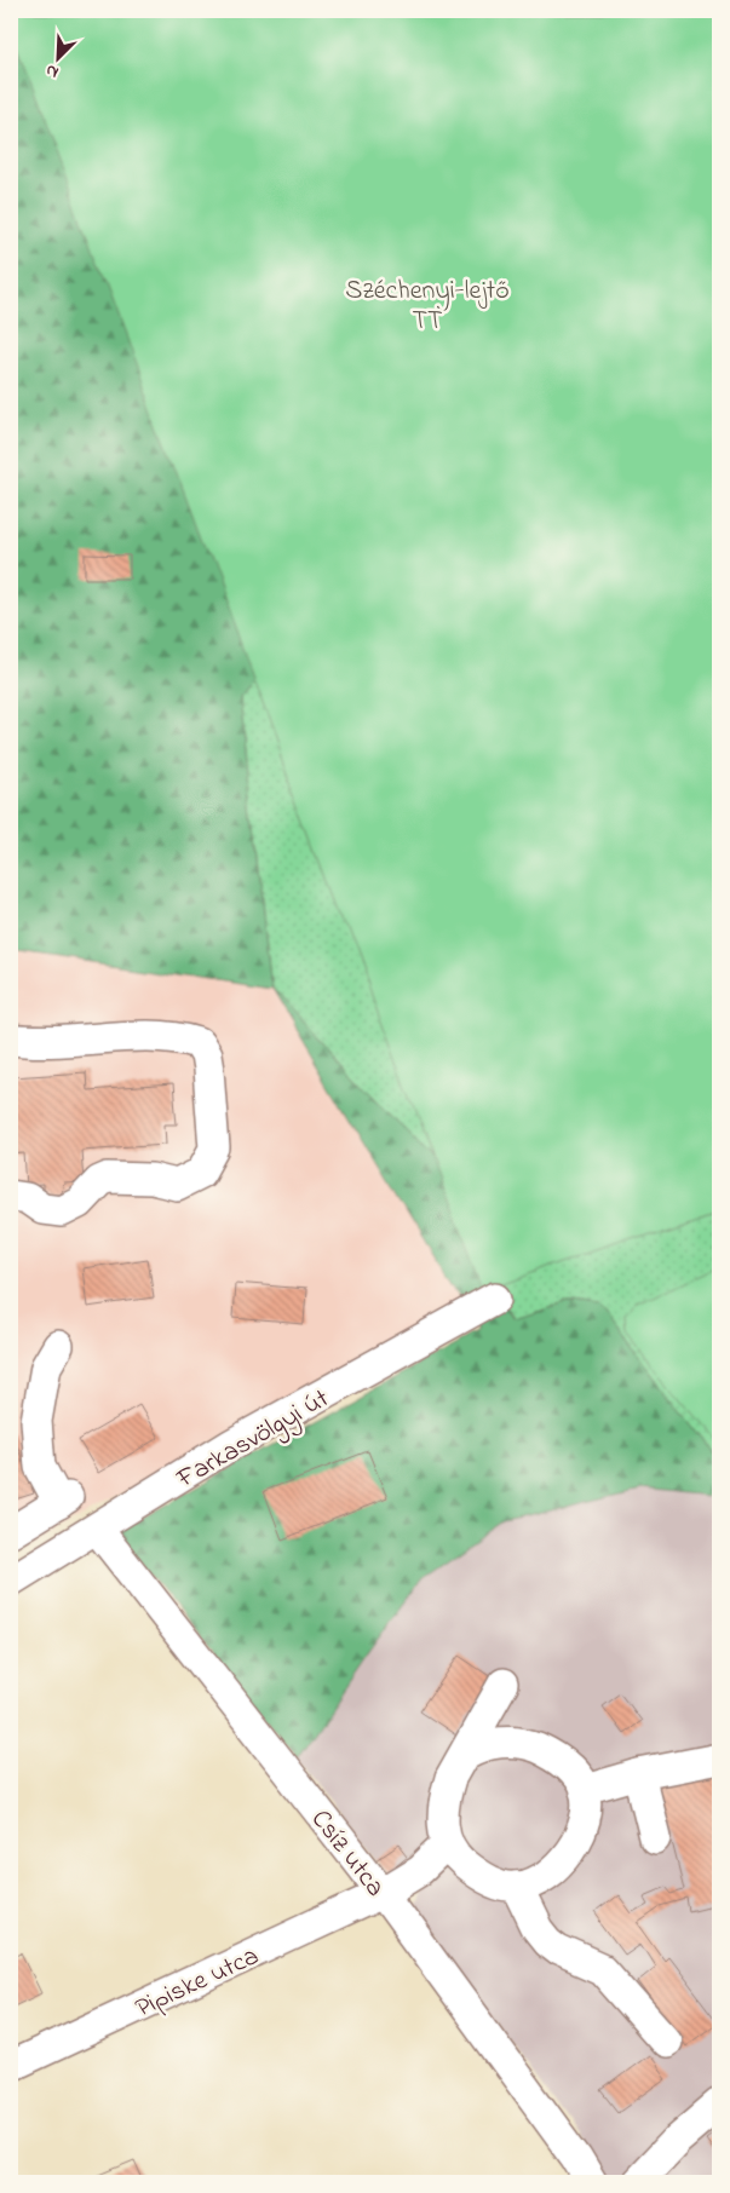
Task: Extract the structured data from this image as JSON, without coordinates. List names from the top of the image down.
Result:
{
  "streets": {
    "street": ["Farkasvölgyi út", "Csíz utca", "Pipiske utca"]
  },
  "crossings": [
    ["Farkasvölgyi út", "Csíz utca"],
    ["Csíz utca", "Pipiske utca"]
  ],
  "parks": ["Széchenyi-lejtő TT"],
  "north": "bottom left"
}
